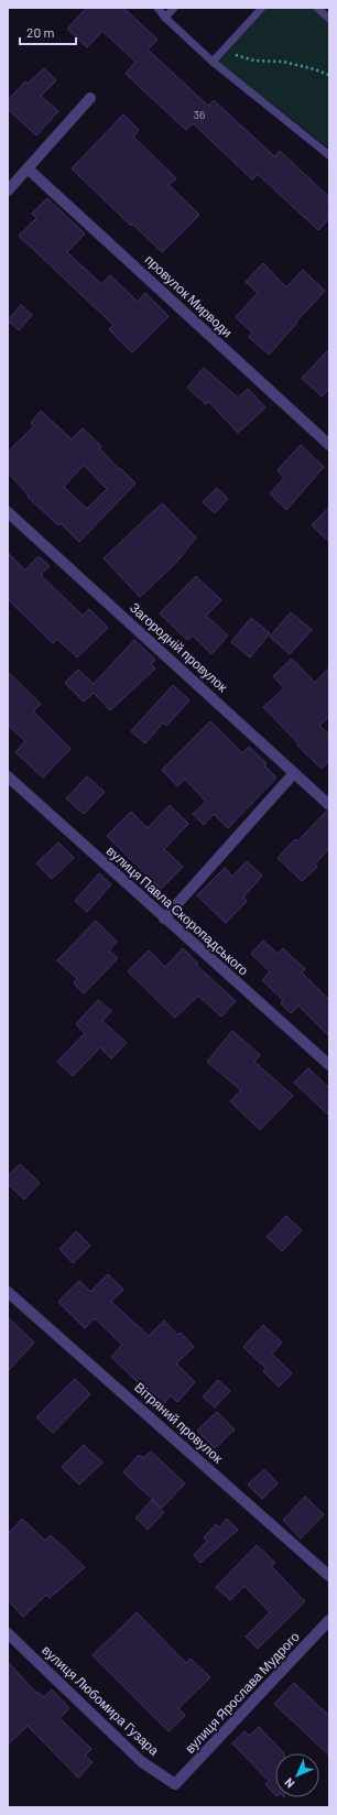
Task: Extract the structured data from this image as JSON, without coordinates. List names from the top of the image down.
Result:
{
  "streets": {
    "street": [
      "провулок Мирводи",
      "Загородній провулок",
      "вулиця Павла Скоропадського",
      "Вітряний провулок",
      "вулиця Ярослава Мудрого",
      "вулиця Любомира Гузара"
    ]
  },
  "crossings": [
    ["вулиця Ярослава Мудрого", "вулиця Любомира Гузара"]
  ],
  "house_numbers": ["36"],
  "scale_bar": "20 m",
  "north": "bottom left"
}
